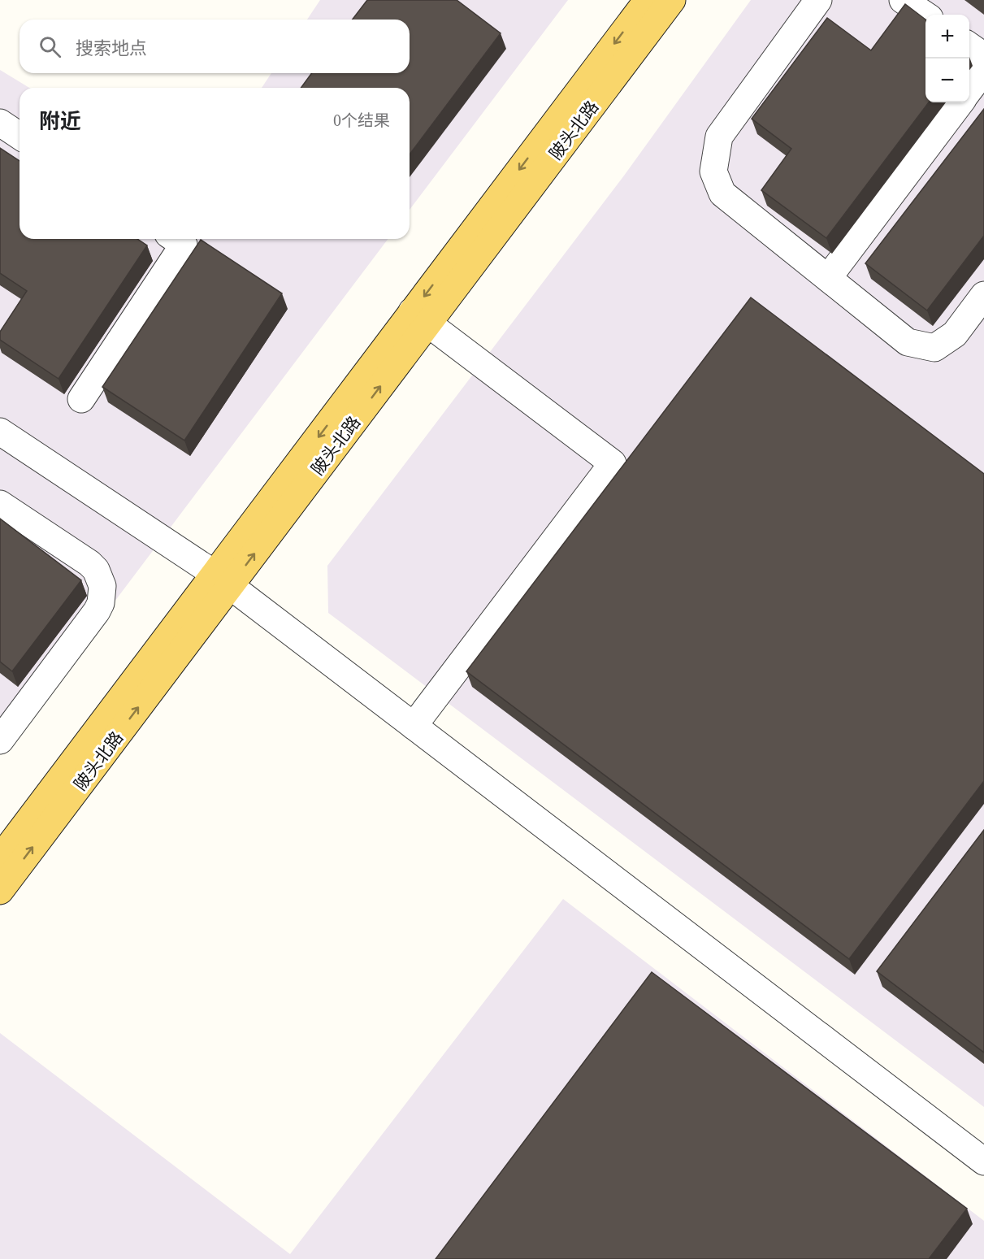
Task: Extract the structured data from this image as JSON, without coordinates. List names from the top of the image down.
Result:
{
  "streets": {
    "main road": ["陂头北路"]
  },
  "page": {
    "map_buttons": ["+", "−"],
    "search": "搜索地点",
    "heading": ["附近", "0个结果"]
  }
}
